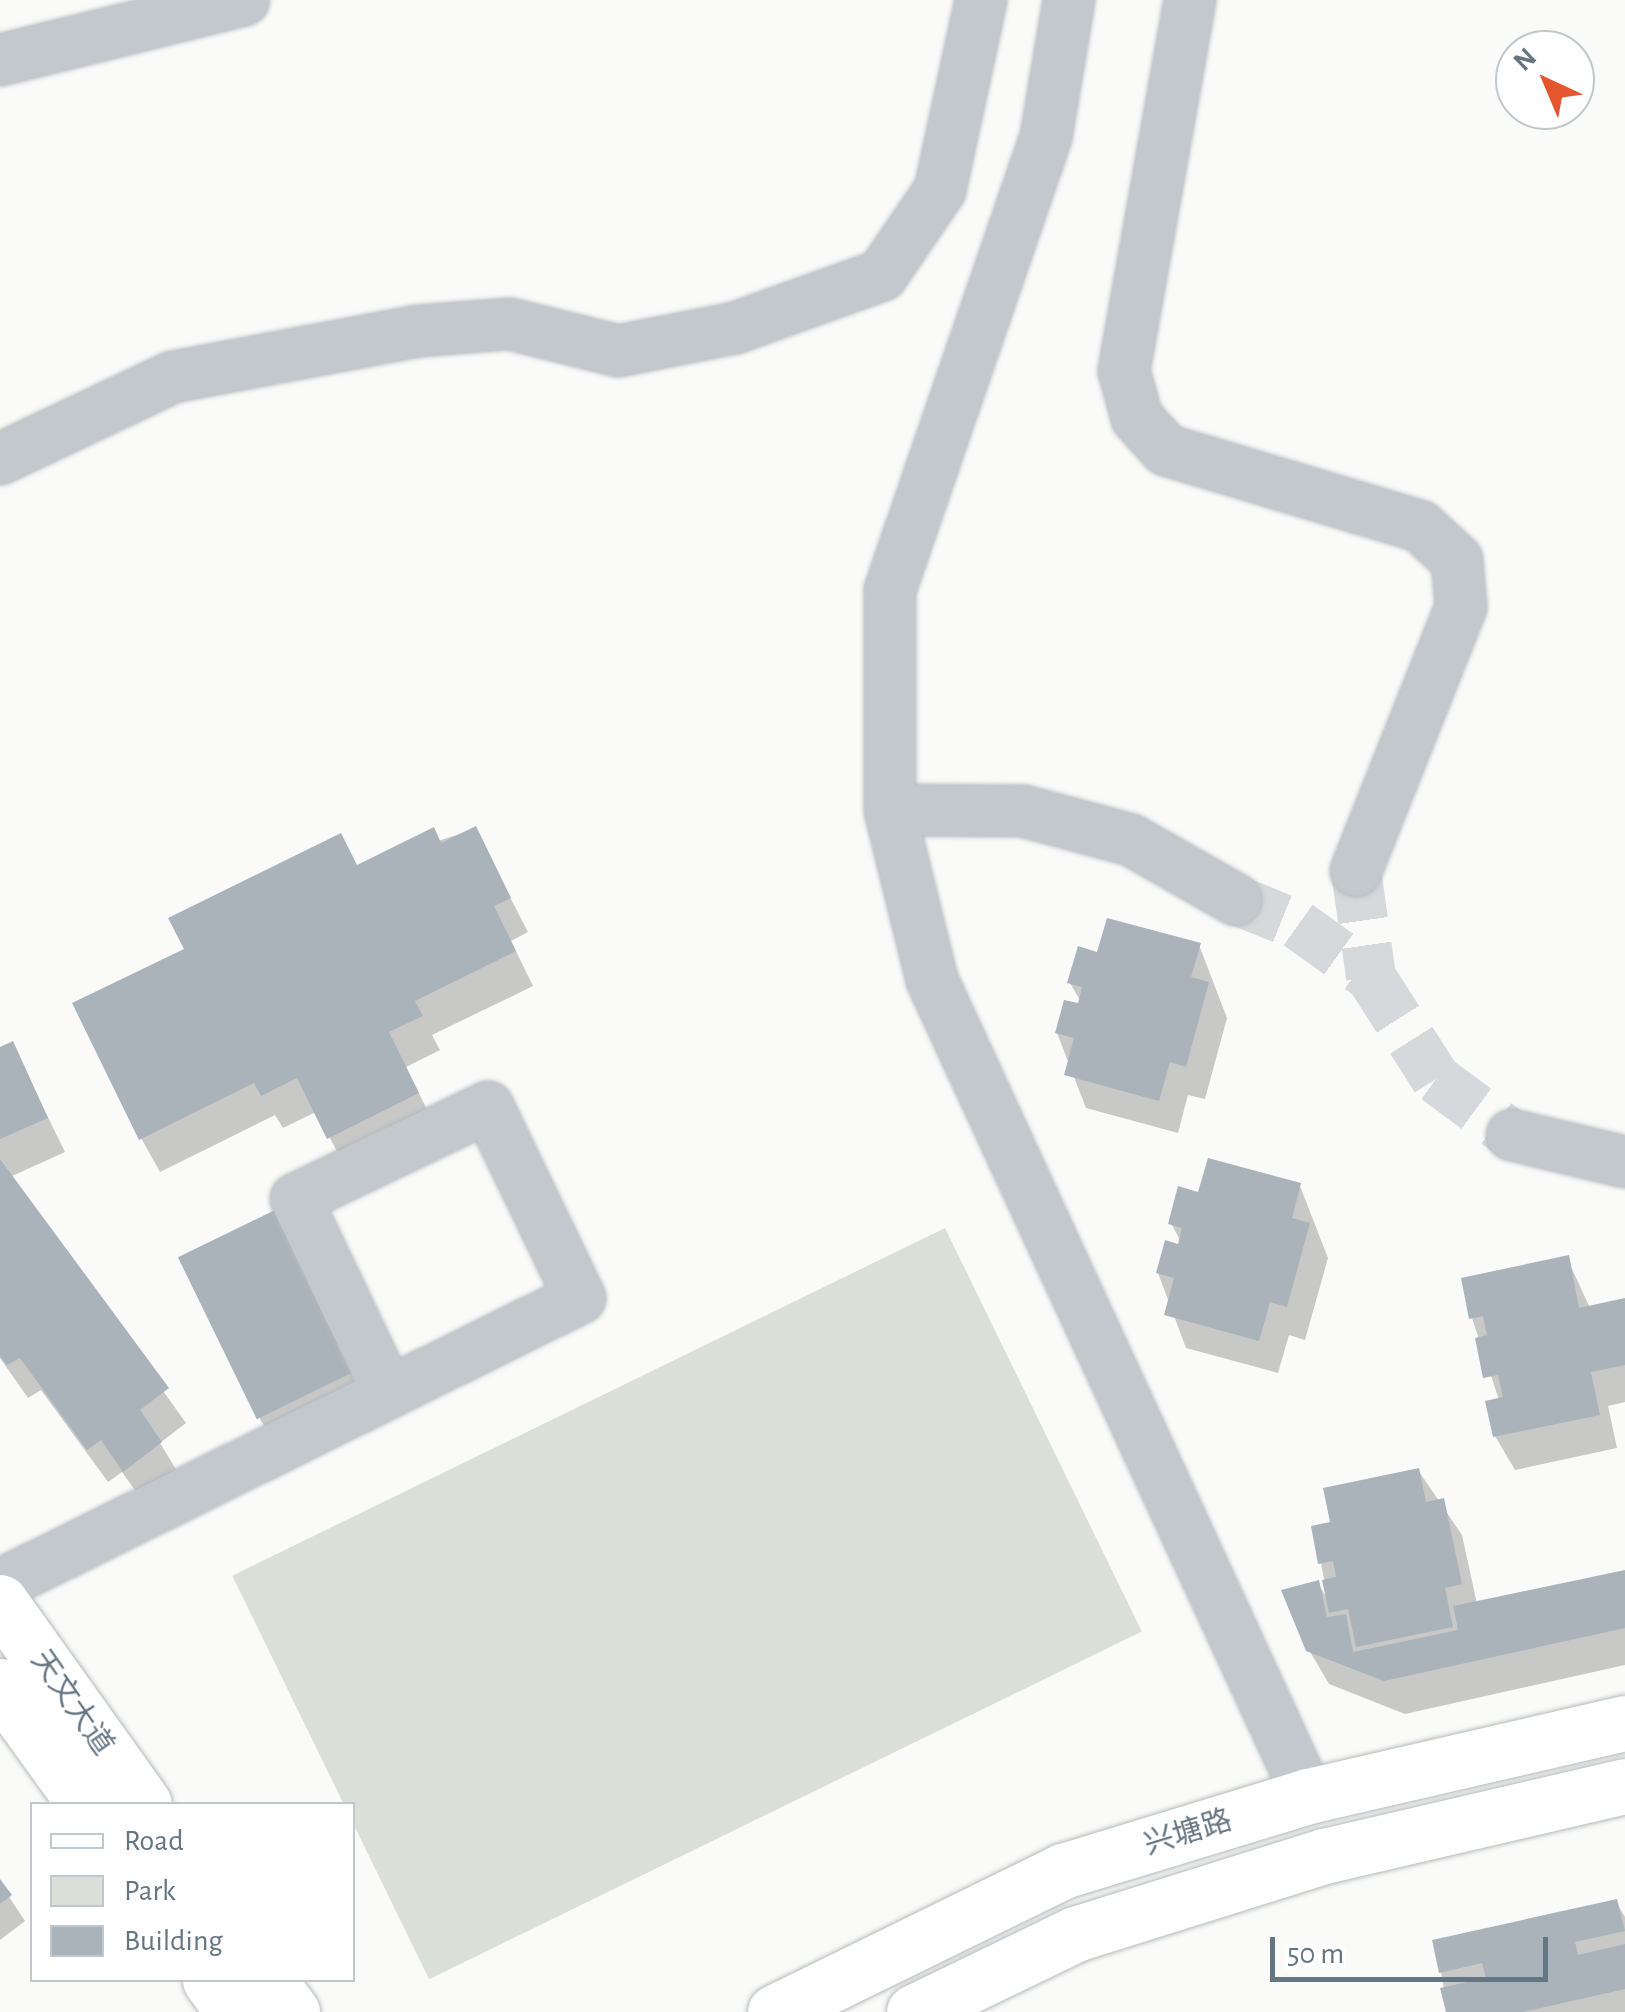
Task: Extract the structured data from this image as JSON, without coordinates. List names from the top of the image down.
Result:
{
  "streets": {
    "main road": ["天文大道", "兴塘路"]
  },
  "legend": ["Road", "Park", "Building"],
  "scale_bar": "50 m",
  "north": "top left"
}
